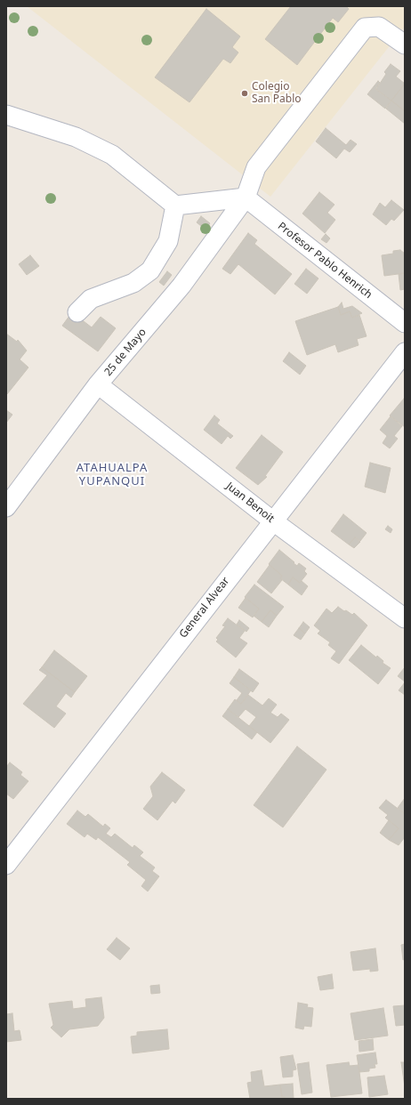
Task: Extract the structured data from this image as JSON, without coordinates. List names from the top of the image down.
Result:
{
  "streets": {
    "street": [
      "Profesor Pablo Henrich",
      "25 de Mayo",
      "Juan Benoit",
      "General Alvear"
    ]
  },
  "crossings": [
    ["Profesor Pablo Henrich", "25 de Mayo"],
    ["25 de Mayo", "Juan Benoit"],
    ["Juan Benoit", "General Alvear"]
  ],
  "districts": ["ATAHUALPA YUPANQUI"],
  "places": ["Colegio San Pablo"]
}
